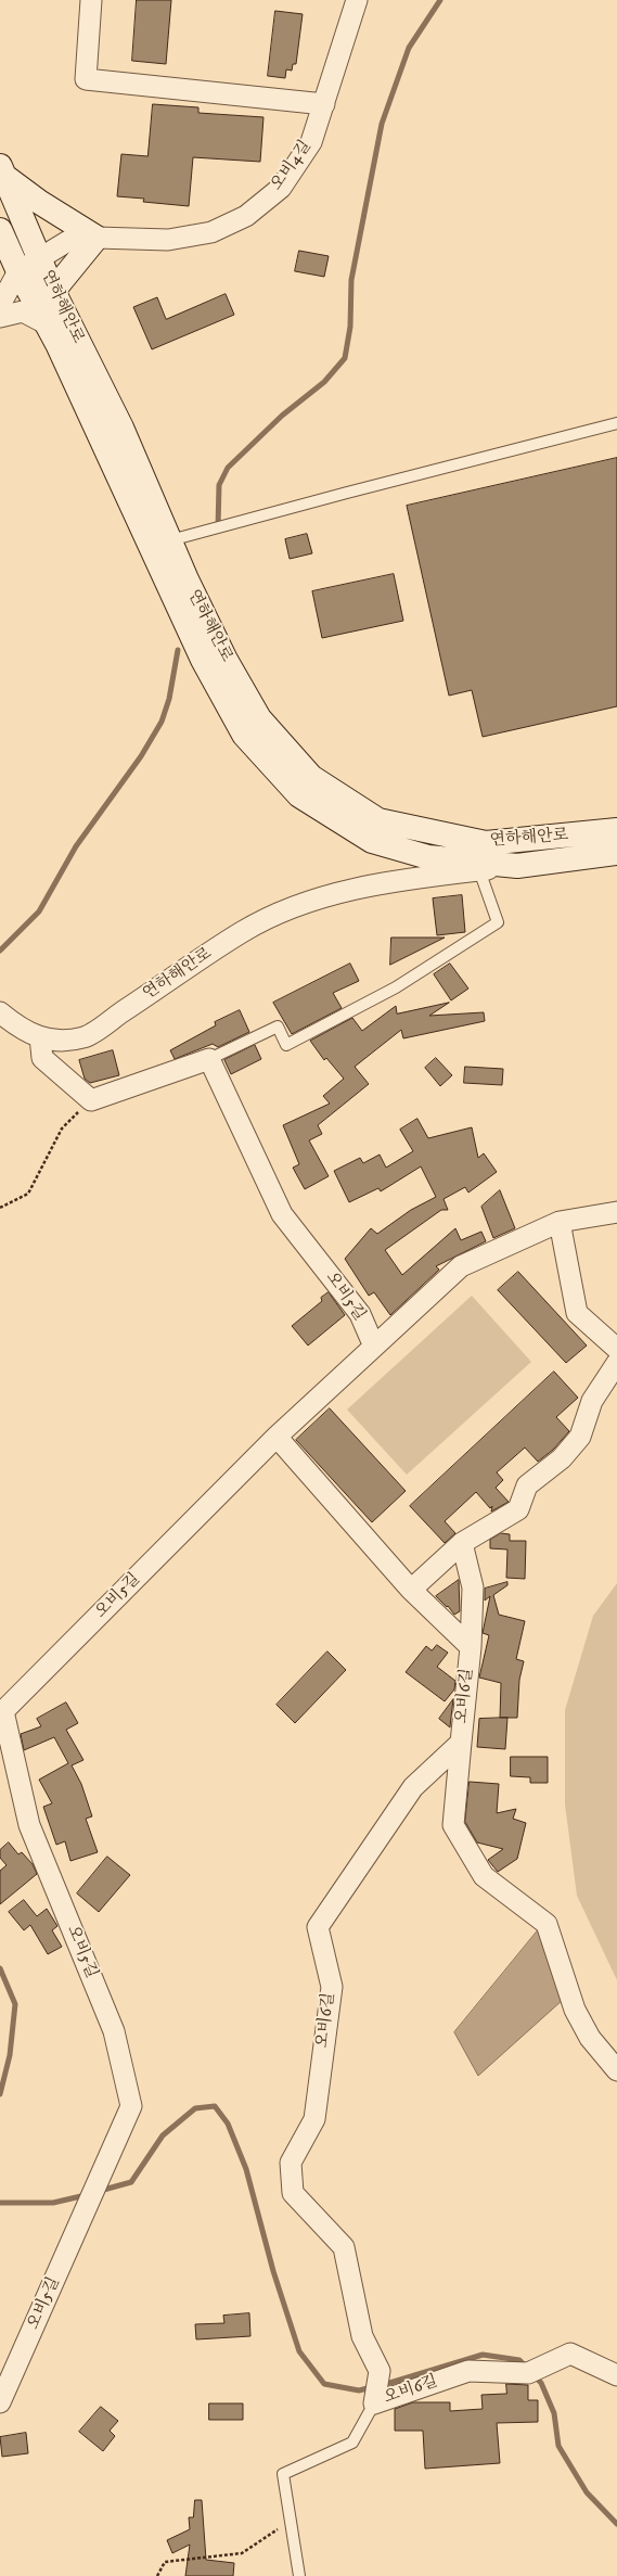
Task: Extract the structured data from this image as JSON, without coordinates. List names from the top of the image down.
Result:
{
  "streets": {
    "street": [
      "오비4길",
      "연하해안로",
      "오비5길",
      "오비6길"
    ]
  },
  "crossings": [
    ["오비4길", "연하해안로"]
  ]
}
